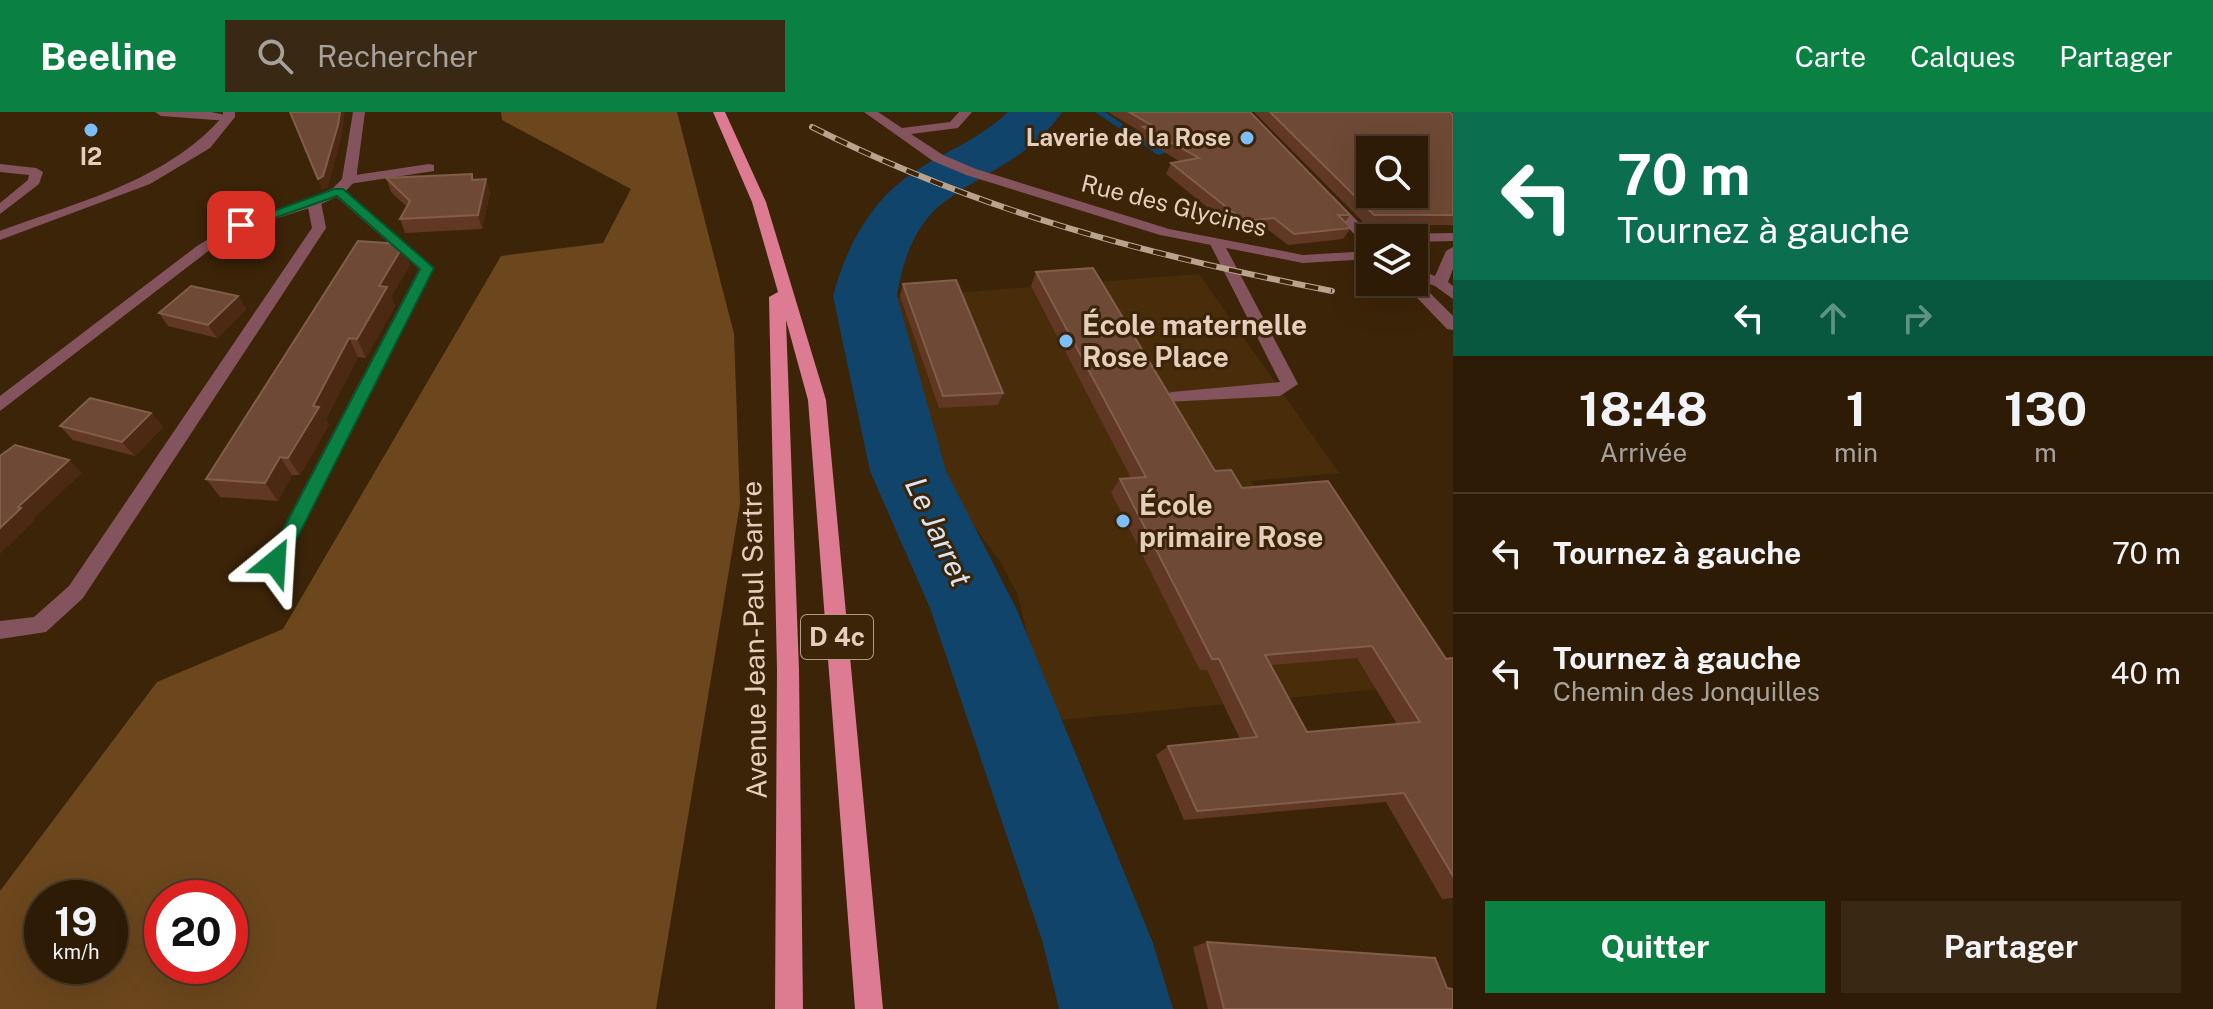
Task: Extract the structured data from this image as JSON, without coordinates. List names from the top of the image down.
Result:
{
  "streets": {
    "main road": ["D 4c", "Avenue Jean-Paul Sartre"],
    "street": ["Rue des Glycines"]
  },
  "water": ["Le Jarret"],
  "places": [
    "I2",
    "Laverie de la Rose",
    "École maternelle Rose Place",
    "École primaire Rose"
  ],
  "page": {
    "header": "Beeline",
    "search": "Rechercher",
    "nav": ["Carte", "Calques", "Partager"],
    "turn": ["70 m", "Tournez à gauche"],
    "eta": [
      "18:48",
      "Arrivée",
      "1",
      "min",
      "130",
      "m"
    ],
    "list": [
      {
        "name": "Tournez à gauche",
        "value": "70 m"
      },
      {
        "name": "Tournez à gauche",
        "note": "Chemin des Jonquilles",
        "value": "40 m"
      }
    ],
    "speed": "19 km/h",
    "limit": "20",
    "buttons": ["Quitter", "Partager"]
  }
}
